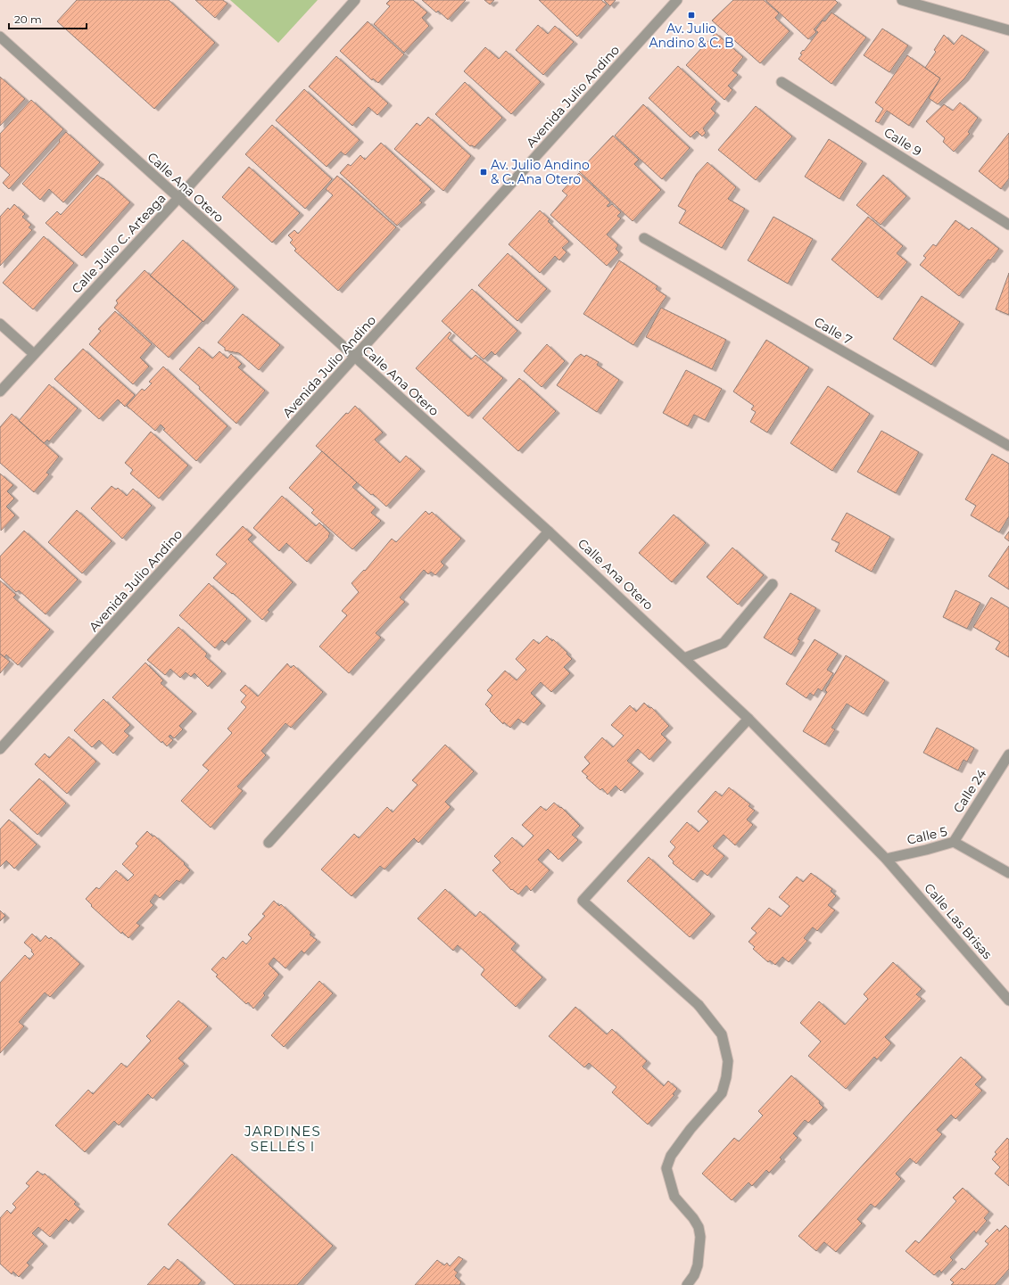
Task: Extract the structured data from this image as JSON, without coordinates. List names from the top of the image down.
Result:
{
  "streets": {
    "street": [
      "Avenida Julio Andino",
      "Calle 9",
      "Calle Ana Otero",
      "Calle Julio C. Arteaga",
      "Calle 7",
      "Calle 24",
      "Calle 5",
      "Calle Las Brisas"
    ]
  },
  "crossings": [
    ["Avenida Julio Andino", "Calle Ana Otero"],
    ["Calle Ana Otero", "Calle Julio C. Arteaga"],
    ["Calle Ana Otero", "Calle Las Brisas"],
    ["Calle 24", "Calle 5"],
    ["Calle 5", "Calle Las Brisas"]
  ],
  "districts": ["JARDINES SELLÉS I"],
  "places": {
    "transit": ["Av. Julio Andino & C. B", "Av. Julio Andino & C. Ana Otero"]
  },
  "scale_bar": "20 m"
}
